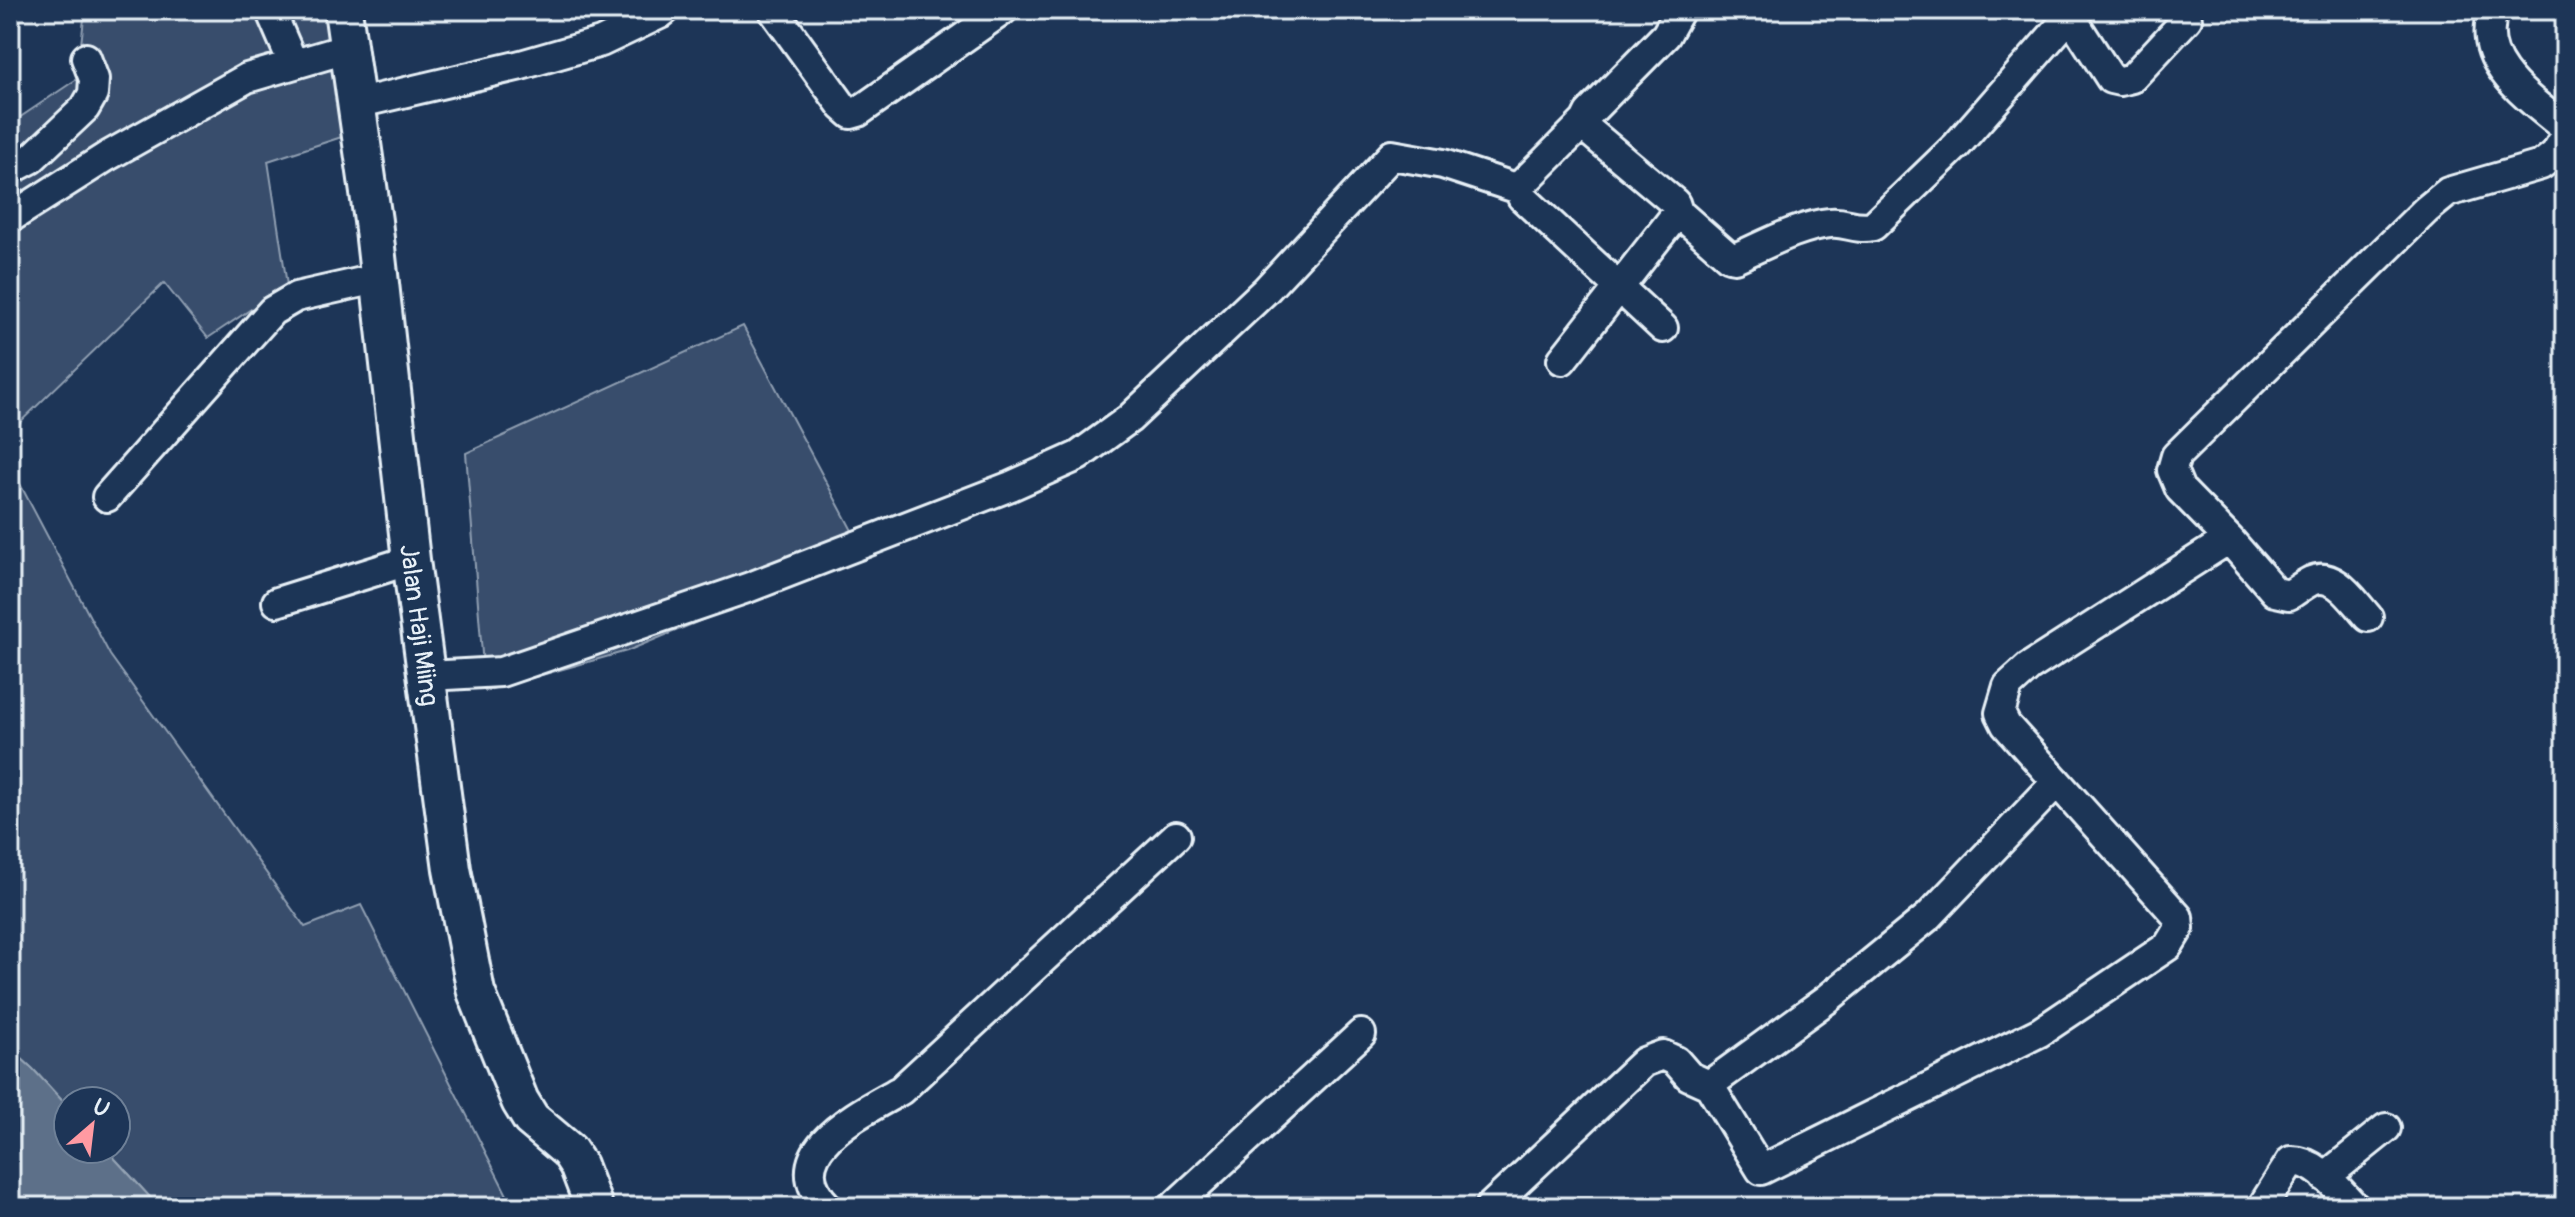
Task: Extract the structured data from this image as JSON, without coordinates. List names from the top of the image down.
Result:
{
  "streets": {
    "main road": ["Jalan Haji Miing"]
  },
  "north": "top right"
}
